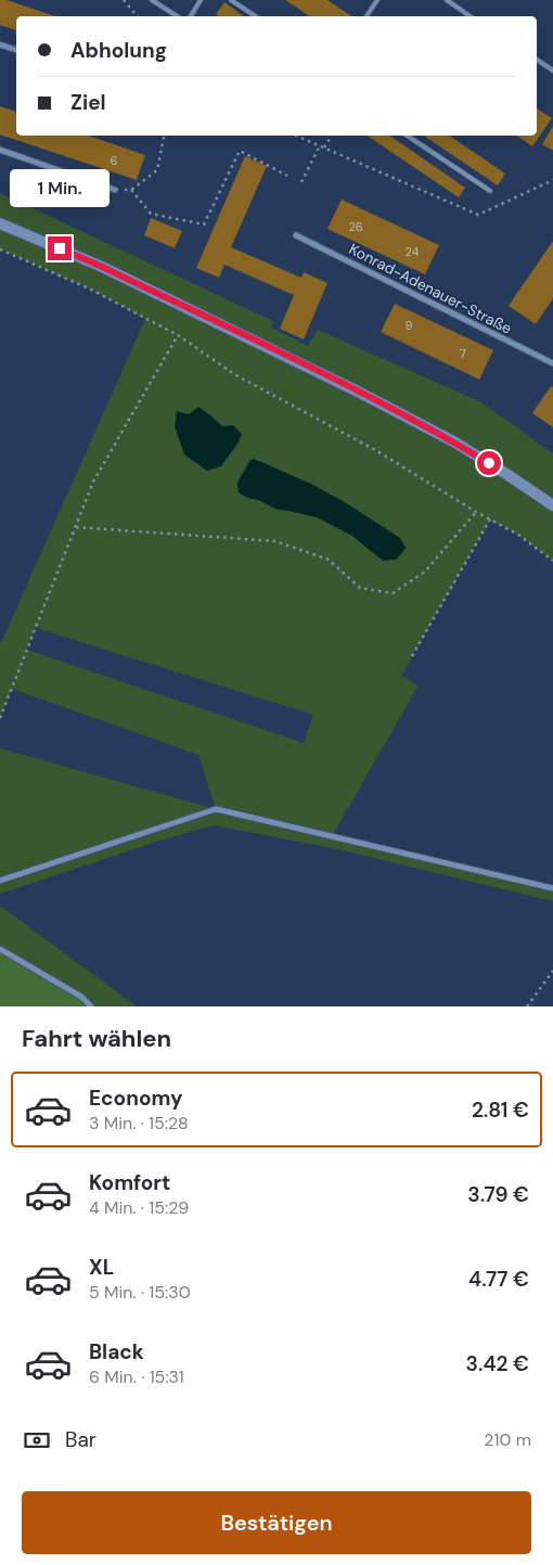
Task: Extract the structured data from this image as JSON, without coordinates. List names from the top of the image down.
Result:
{
  "streets": {
    "street": ["Konrad-Adenauer-Straße"]
  },
  "house_numbers": [
    "6",
    "26",
    "24",
    "9",
    "7"
  ],
  "page": {
    "banner": ["Abholung", "Ziel"],
    "bubble": "1 Min.",
    "heading": "Fahrt wählen",
    "list": [
      {
        "name": "Economy",
        "note": "3 Min. · 15:28",
        "value": "2.81 €"
      },
      {
        "name": "Komfort",
        "note": "4 Min. · 15:29",
        "value": "3.79 €"
      },
      {
        "name": "XL",
        "note": "5 Min. · 15:30",
        "value": "4.77 €"
      },
      {
        "name": "Black",
        "note": "6 Min. · 15:31",
        "value": "3.42 €"
      }
    ],
    "pay": ["Bar", "210 m"],
    "buttons": "Bestätigen"
  }
}
